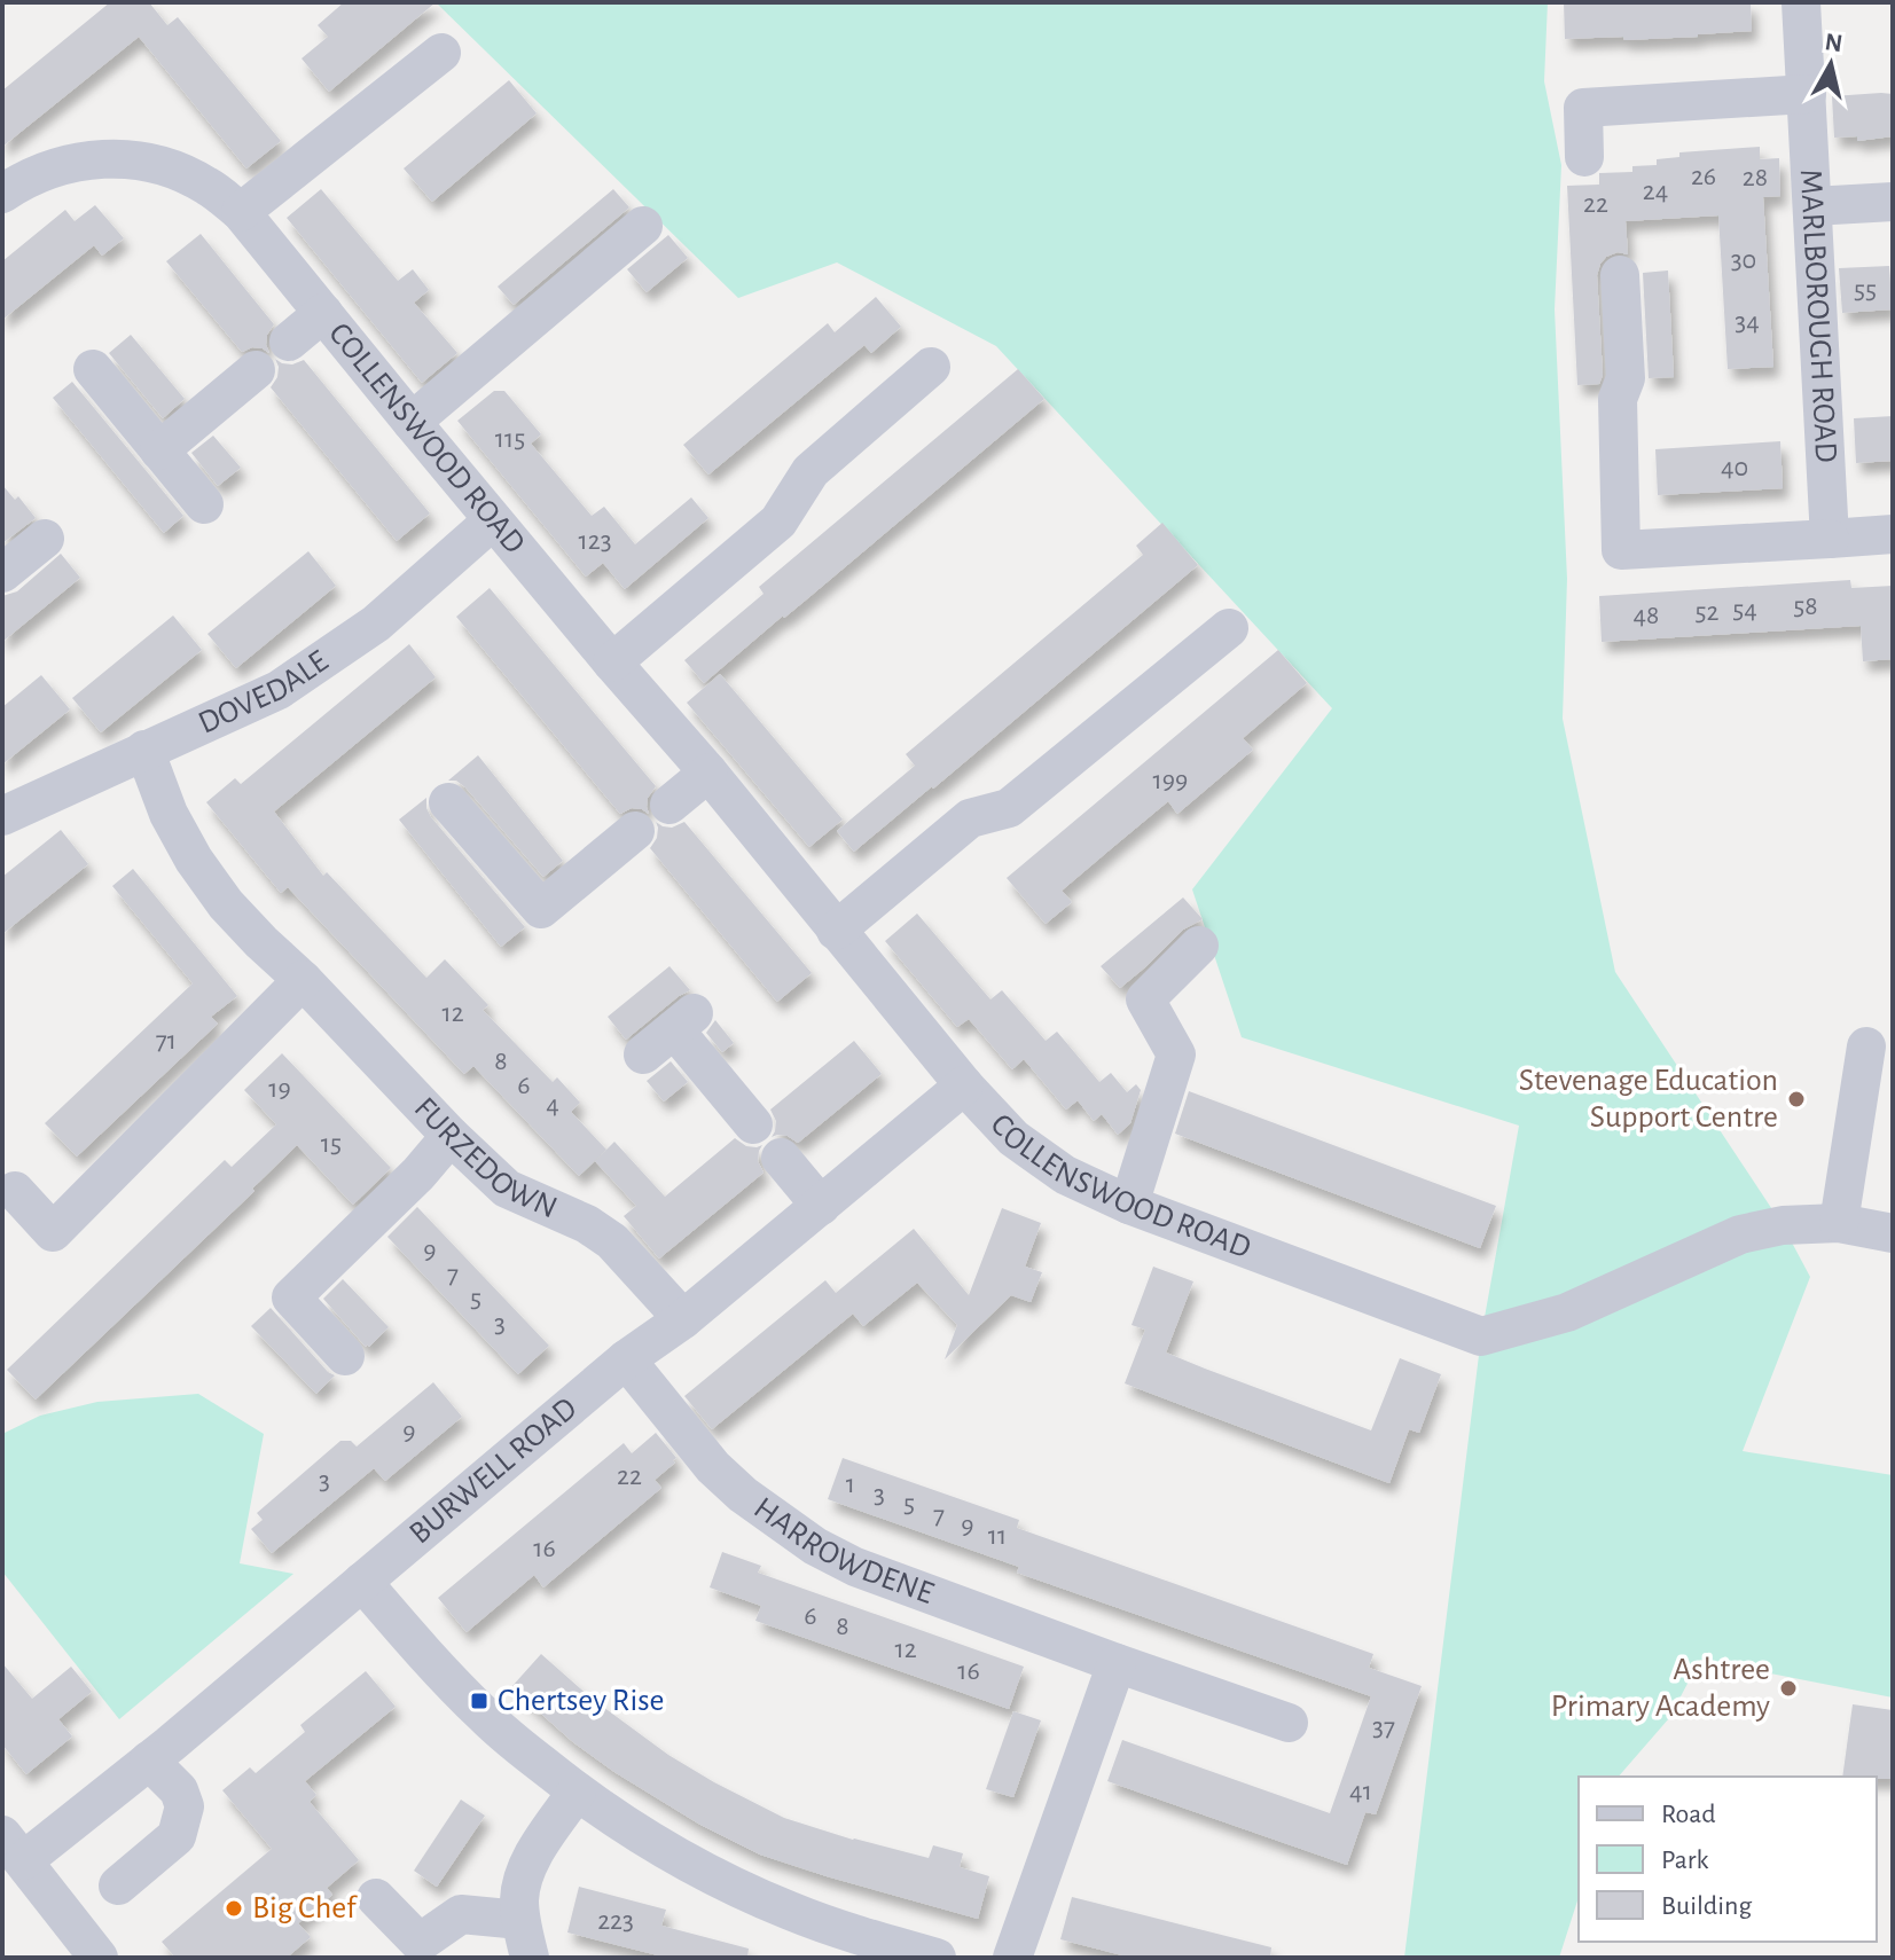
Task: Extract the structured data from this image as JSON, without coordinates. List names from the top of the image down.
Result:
{
  "streets": {
    "street": [
      "MARLBOROUGH ROAD",
      "COLLENSWOOD ROAD",
      "DOVEDALE",
      "FURZEDOWN",
      "BURWELL ROAD",
      "HARROWDENE"
    ]
  },
  "crossings": [
    ["COLLENSWOOD ROAD", "DOVEDALE"],
    ["COLLENSWOOD ROAD", "BURWELL ROAD"],
    ["DOVEDALE", "FURZEDOWN"],
    ["FURZEDOWN", "BURWELL ROAD"],
    ["BURWELL ROAD", "HARROWDENE"]
  ],
  "places": {
    "other": ["Stevenage Education Support Centre", "Ashtree Primary Academy", "Big Chef"],
    "transit": ["Chertsey Rise"]
  },
  "house_numbers": [
    "26",
    "28",
    "24",
    "22",
    "30",
    "55",
    "34",
    "115",
    "40",
    "123",
    "58",
    "54",
    "52",
    "48",
    "199",
    "12",
    "71",
    "8",
    "6",
    "19",
    "4",
    "15",
    "9",
    "7",
    "5",
    "3",
    "9",
    "22",
    "3",
    "1",
    "3",
    "5",
    "7",
    "9",
    "11",
    "16",
    "6",
    "8",
    "12",
    "16",
    "37",
    "41",
    "223"
  ],
  "legend": ["Road", "Park", "Building"],
  "north": "top"
}
